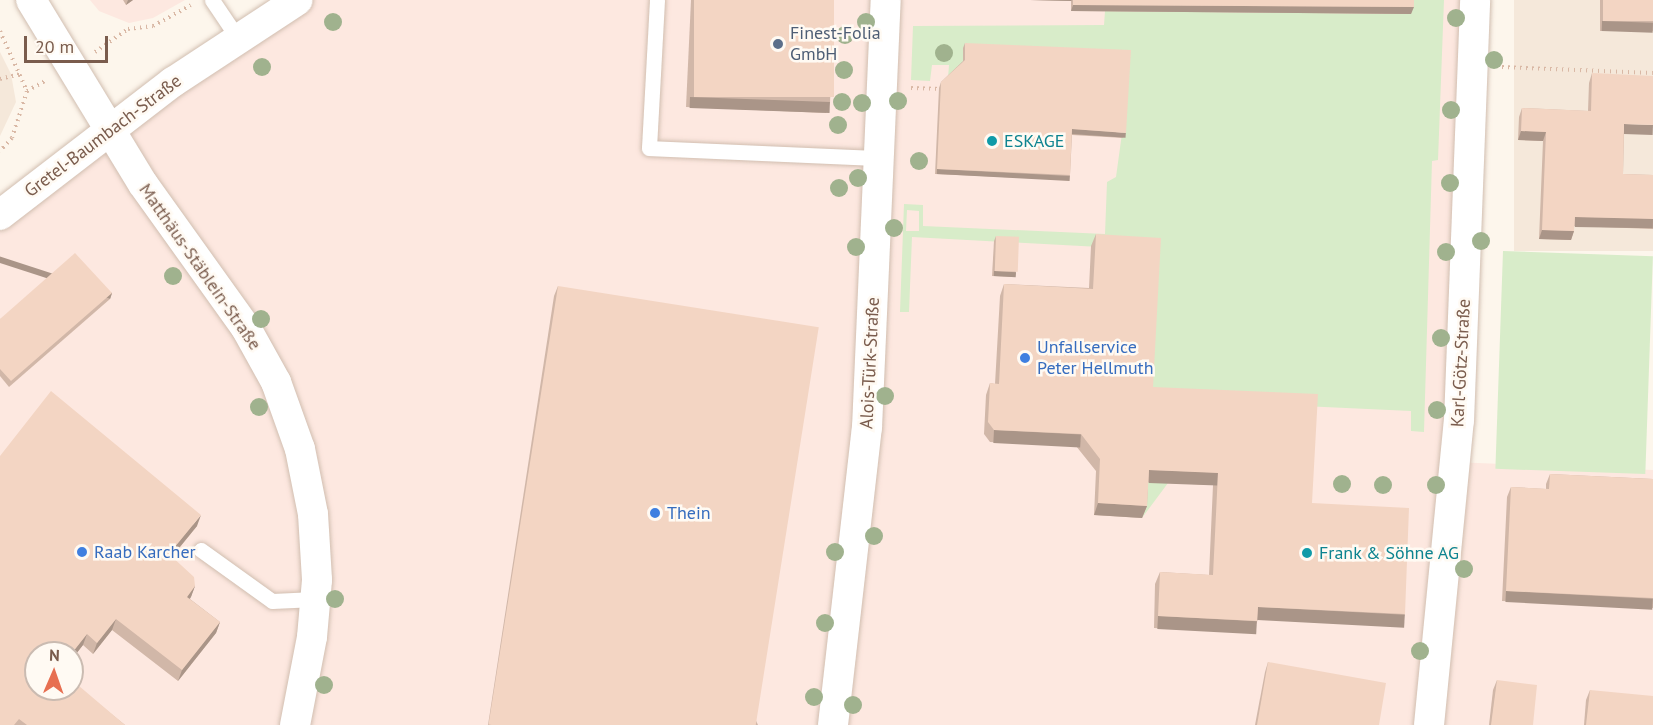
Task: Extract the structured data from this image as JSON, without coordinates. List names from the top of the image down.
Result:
{
  "streets": {
    "street": [
      "Gretel-Baumbach-Straße",
      "Matthäus-Stäblein-Straße",
      "Alois-Türk-Straße",
      "Karl-Götz-Straße"
    ]
  },
  "crossings": [
    ["Gretel-Baumbach-Straße", "Matthäus-Stäblein-Straße"]
  ],
  "places": [
    "Finest-Folia GmbH",
    "ESKAGE",
    "Unfallservice Peter Hellmuth",
    "Thein",
    "Raab Karcher",
    "Frank & Söhne AG"
  ],
  "scale_bar": "20 m",
  "north": "top"
}
